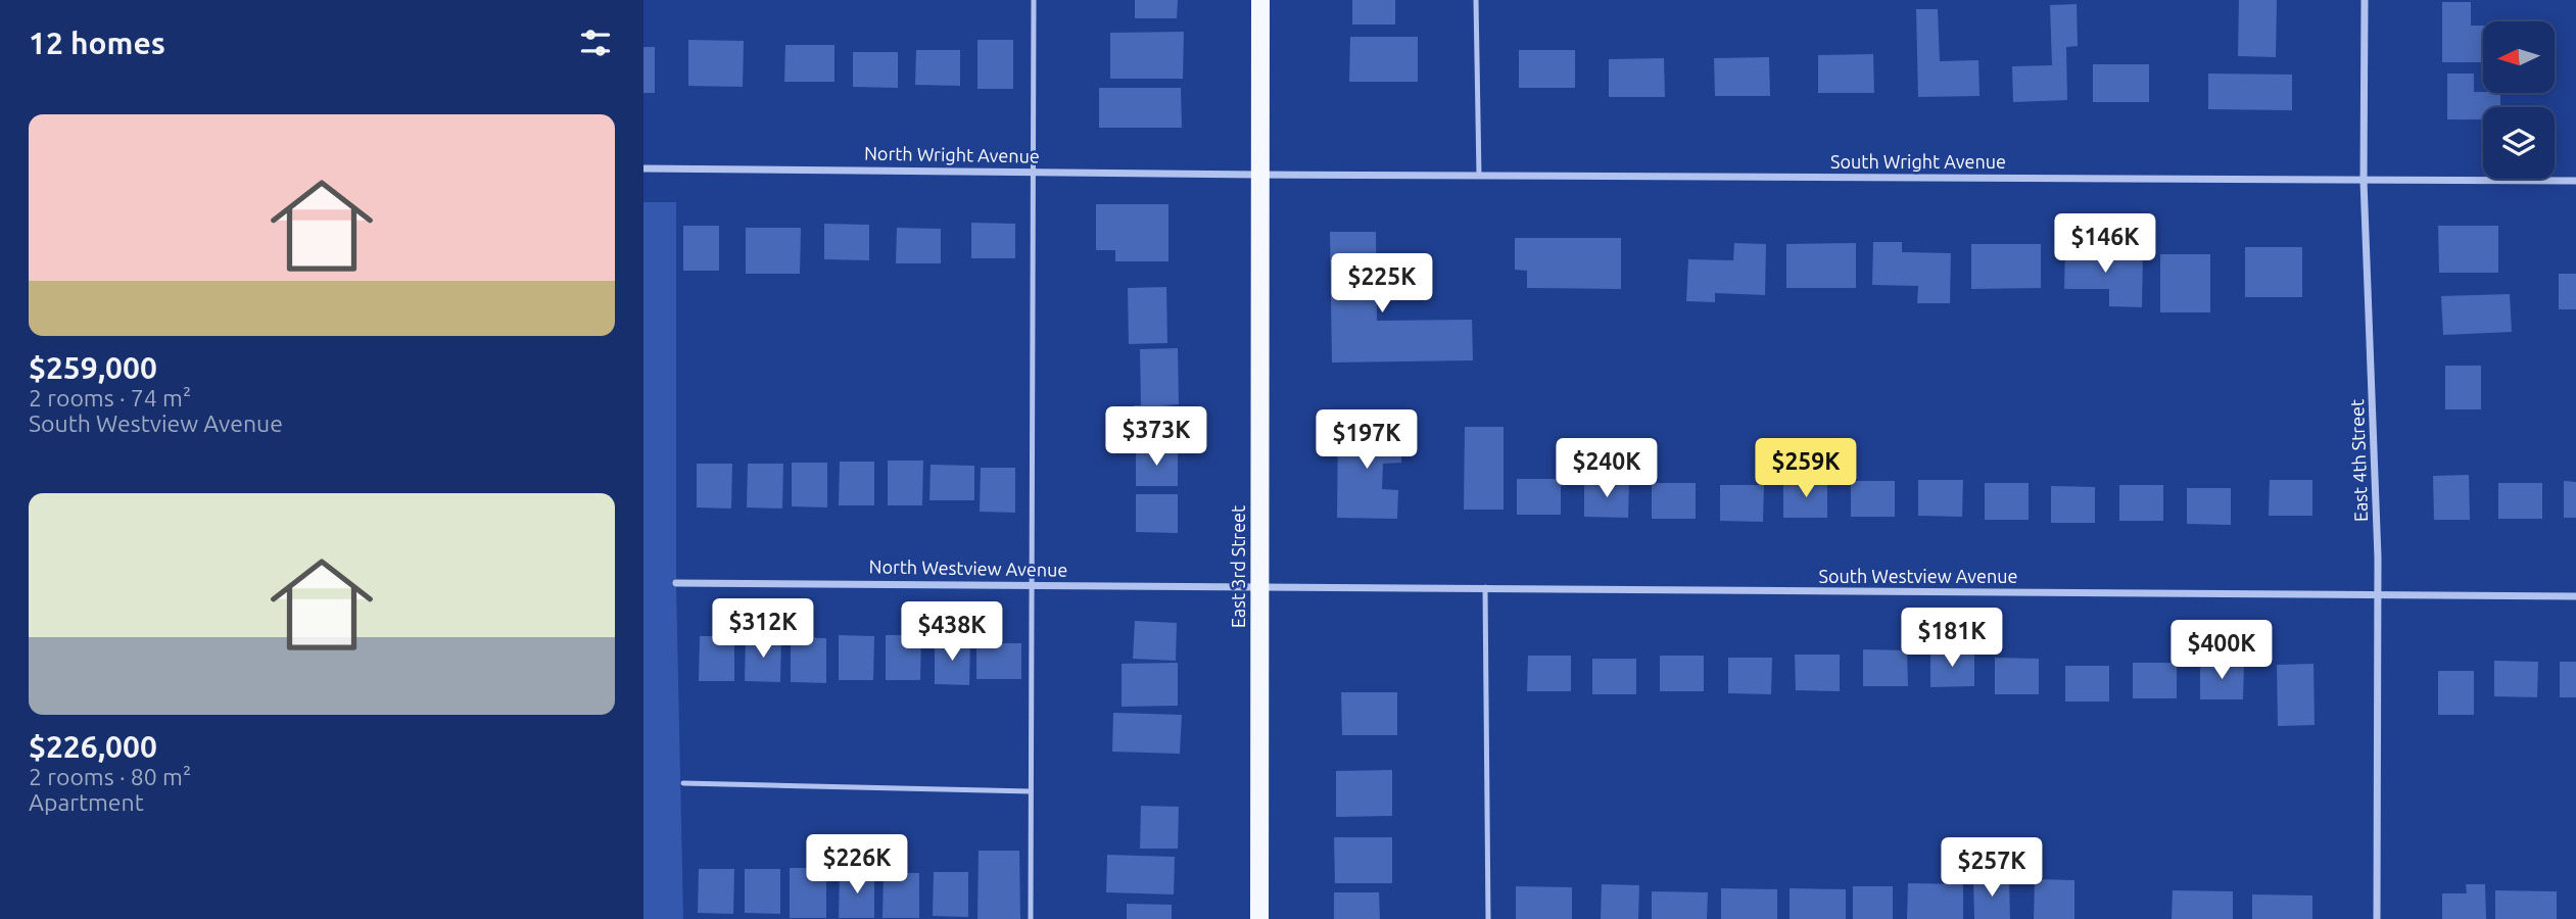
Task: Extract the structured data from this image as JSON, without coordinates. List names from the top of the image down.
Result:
{
  "streets": {
    "main road": ["East 3rd Street"],
    "street": [
      "North Wright Avenue",
      "South Wright Avenue",
      "East 4th Street",
      "North Westview Avenue",
      "South Westview Avenue"
    ]
  },
  "crossings": [
    ["North Wright Avenue", "South Wright Avenue"],
    ["North Wright Avenue", "East 3rd Street"],
    ["South Wright Avenue", "East 4th Street"],
    ["South Wright Avenue", "East 3rd Street"],
    ["East 4th Street", "South Westview Avenue"],
    ["East 3rd Street", "North Westview Avenue"],
    ["East 3rd Street", "South Westview Avenue"],
    ["North Westview Avenue", "South Westview Avenue"]
  ],
  "north": "left",
  "page": {
    "heading": "12 homes",
    "list": [
      {
        "name": "$259,000",
        "note": "2 rooms · 74 m² · South Westview Avenue"
      },
      {
        "name": "$226,000",
        "note": "2 rooms · 80 m² · Apartment"
      }
    ],
    "price": [
      "$146K",
      "$225K",
      "$373K",
      "$197K",
      "$240K",
      "$259K",
      "$312K",
      "$438K",
      "$181K",
      "$400K",
      "$226K",
      "$257K"
    ]
  }
}
